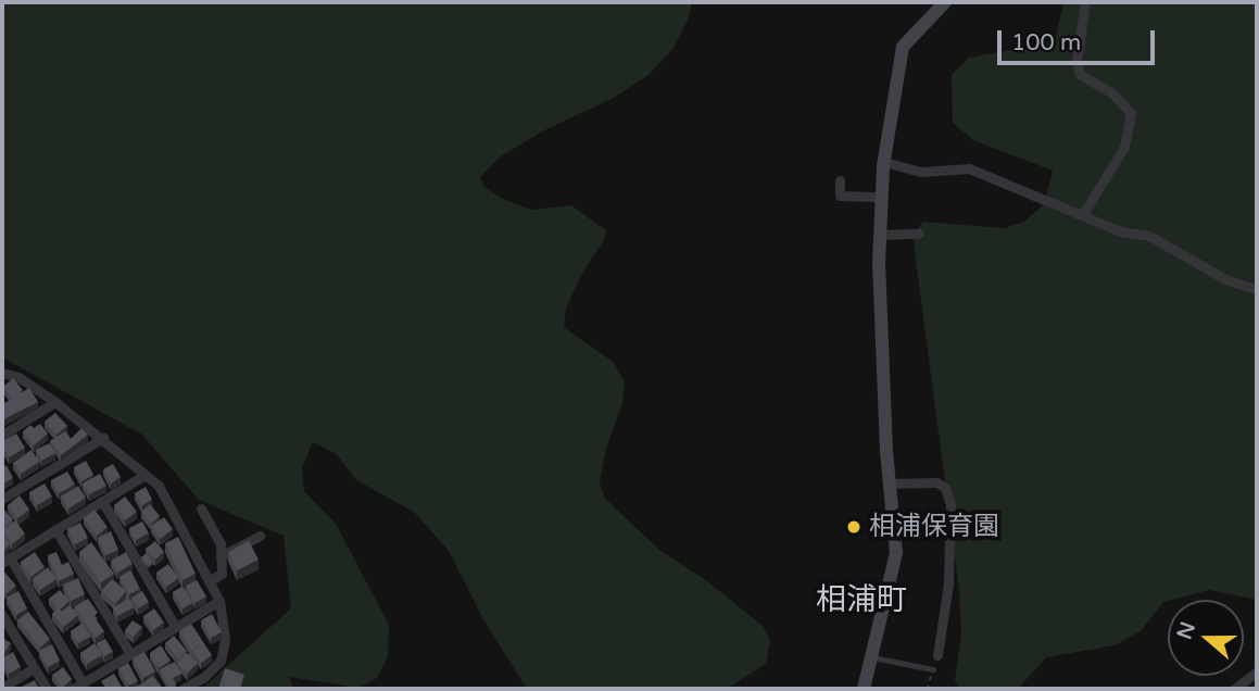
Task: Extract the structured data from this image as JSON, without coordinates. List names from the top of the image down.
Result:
{
  "districts": ["相浦町"],
  "places": ["相浦保育園"],
  "scale_bar": "100 m",
  "north": "left"
}
